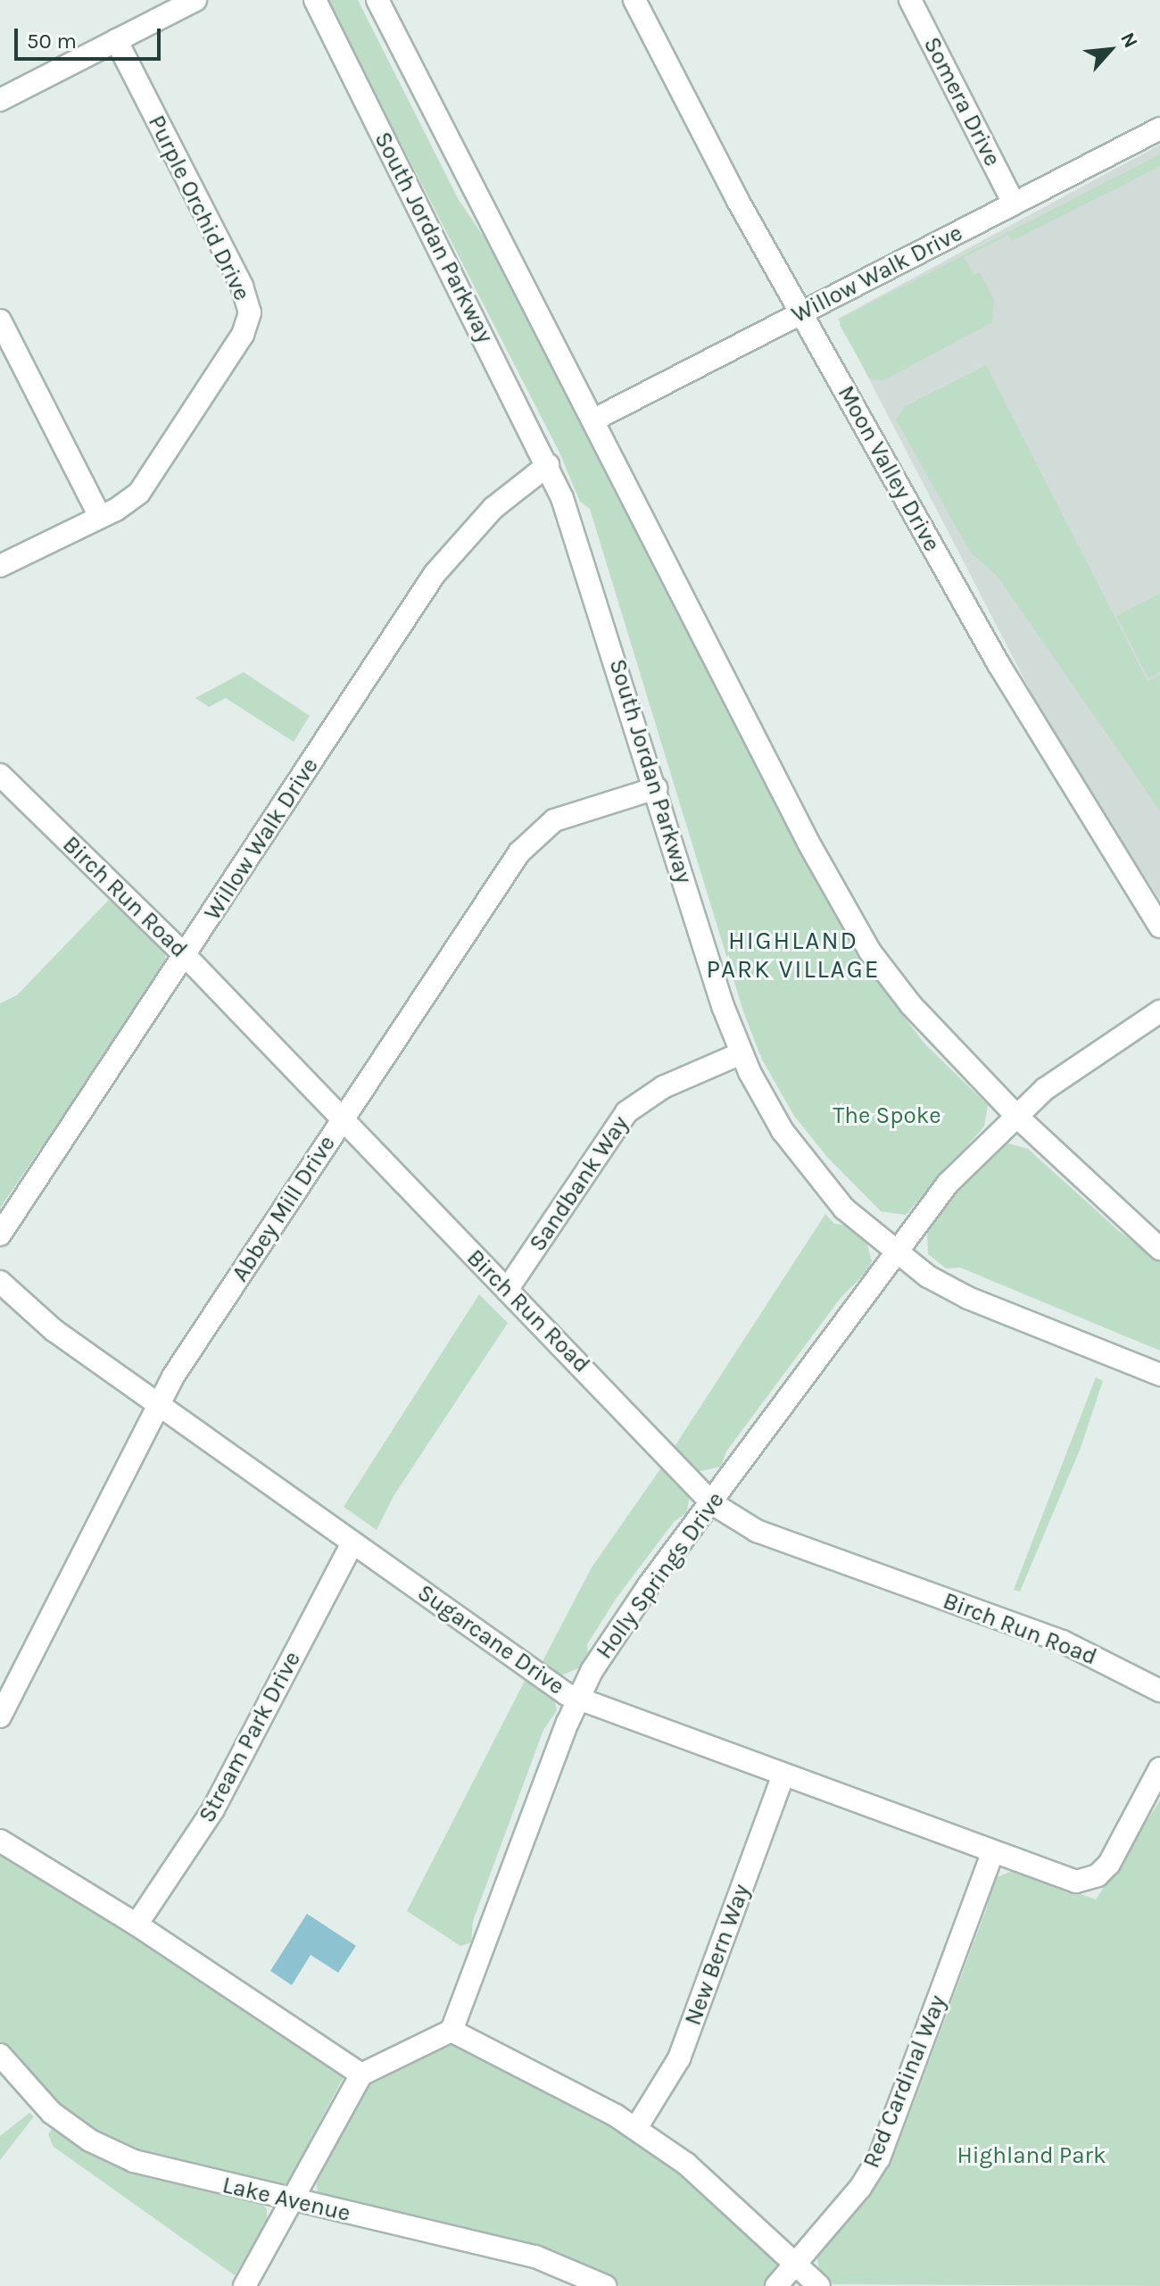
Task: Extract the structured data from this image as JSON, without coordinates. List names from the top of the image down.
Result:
{
  "streets": {
    "street": [
      "Somera Drive",
      "Purple Orchid Drive",
      "South Jordan Parkway",
      "Willow Walk Drive",
      "Moon Valley Drive",
      "Birch Run Road",
      "Sandbank Way",
      "Abbey Mill Drive",
      "Holly Springs Drive",
      "Sugarcane Drive",
      "Stream Park Drive",
      "New Bern Way",
      "Red Cardinal Way",
      "Lake Avenue"
    ]
  },
  "crossings": [
    ["Somera Drive", "Willow Walk Drive"],
    ["South Jordan Parkway", "Willow Walk Drive"],
    ["South Jordan Parkway", "Sandbank Way"],
    ["South Jordan Parkway", "Abbey Mill Drive"],
    ["South Jordan Parkway", "Holly Springs Drive"],
    ["Willow Walk Drive", "Moon Valley Drive"],
    ["Willow Walk Drive", "Birch Run Road"],
    ["Birch Run Road", "Sandbank Way"],
    ["Birch Run Road", "Abbey Mill Drive"],
    ["Birch Run Road", "Holly Springs Drive"],
    ["Abbey Mill Drive", "Sugarcane Drive"],
    ["Holly Springs Drive", "Sugarcane Drive"],
    ["Sugarcane Drive", "Stream Park Drive"],
    ["Sugarcane Drive", "New Bern Way"],
    ["Sugarcane Drive", "Red Cardinal Way"]
  ],
  "districts": ["HIGHLAND PARK VILLAGE"],
  "parks": ["The Spoke", "Highland Park"],
  "scale_bar": "50 m",
  "north": "top right"
}
